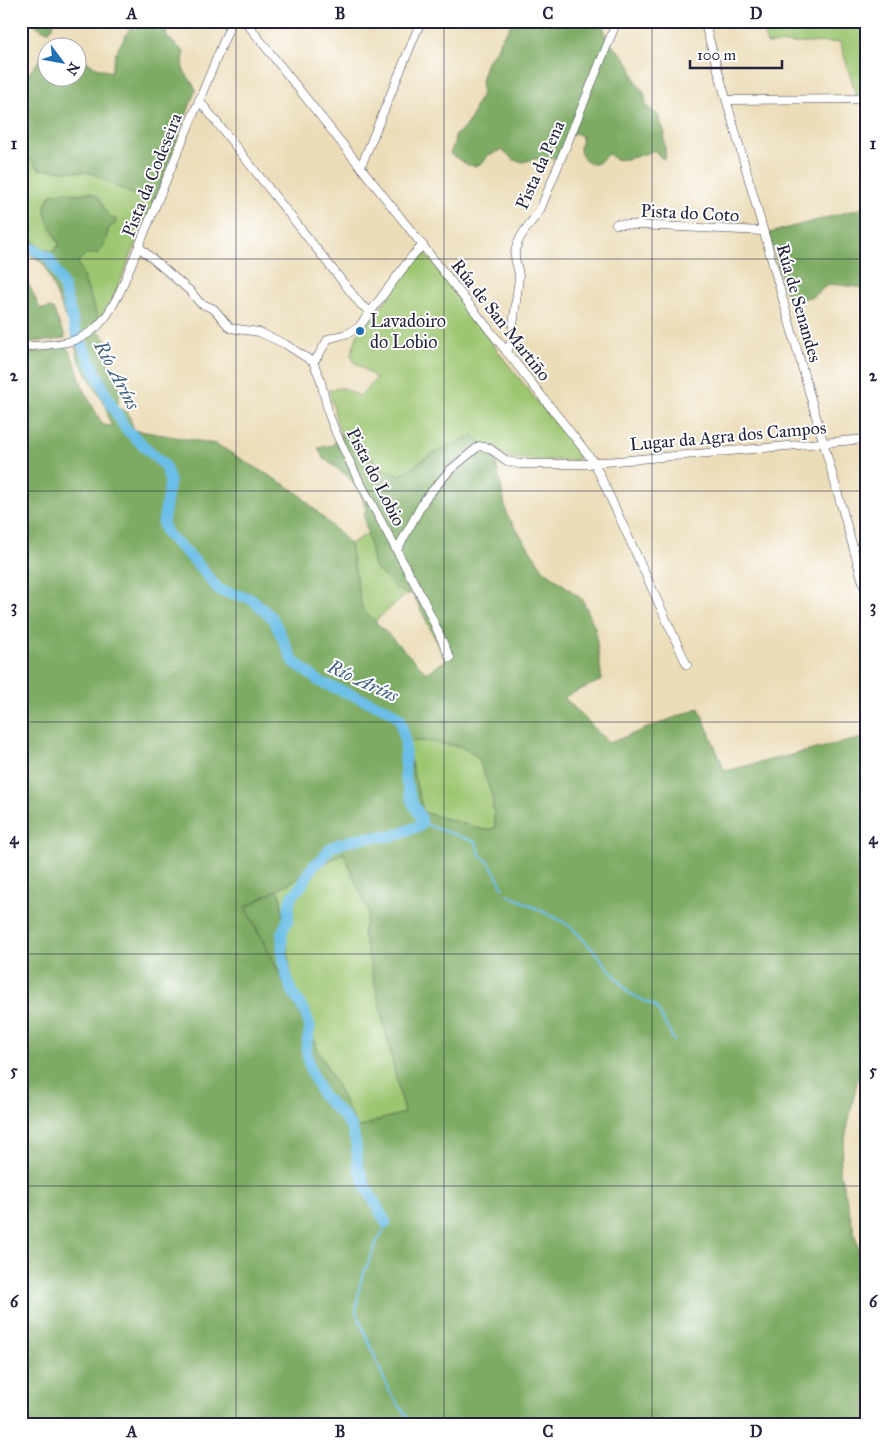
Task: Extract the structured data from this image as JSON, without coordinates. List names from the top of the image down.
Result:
{
  "streets": {
    "street": [
      "Pista da Pena",
      "Pista da Codeseira",
      "Pista do Coto",
      "Rúa de Senandes",
      "Rúa de San Martiño",
      "Lugar da Agra dos Campos",
      "Pista do Lobio"
    ]
  },
  "crossings": [
    ["Pista da Pena", "Rúa de San Martiño"],
    ["Pista do Coto", "Rúa de Senandes"],
    ["Rúa de Senandes", "Lugar da Agra dos Campos"],
    ["Rúa de San Martiño", "Lugar da Agra dos Campos"],
    ["Lugar da Agra dos Campos", "Pista do Lobio"]
  ],
  "water": ["Río Aríns"],
  "places": ["Lavadoiro do Lobio"],
  "scale_bar": "100 m",
  "north": "bottom right",
  "grid": {
    "columns": [
      "A",
      "B",
      "C",
      "D"
    ],
    "rows": [
      "1",
      "2",
      "3",
      "4",
      "5",
      "6"
    ]
  }
}
